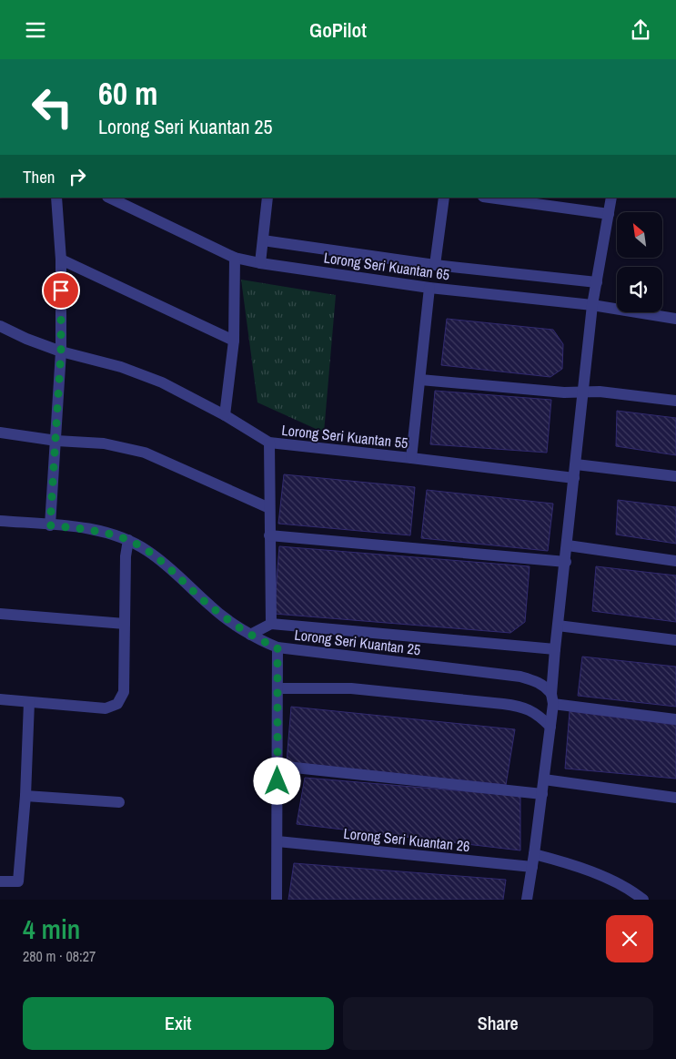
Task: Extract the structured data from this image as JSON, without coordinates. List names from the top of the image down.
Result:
{
  "streets": {
    "street": [
      "Lorong Seri Kuantan 65",
      "Lorong Seri Kuantan 55",
      "Lorong Seri Kuantan 25",
      "Lorong Seri Kuantan 26"
    ]
  },
  "north": "top left",
  "page": {
    "header": "GoPilot",
    "turn": ["60 m", "Lorong Seri Kuantan 25"],
    "then": "Then",
    "heading": ["4 min", "280 m · 08:27"],
    "buttons": ["Exit", "Share"]
  }
}
